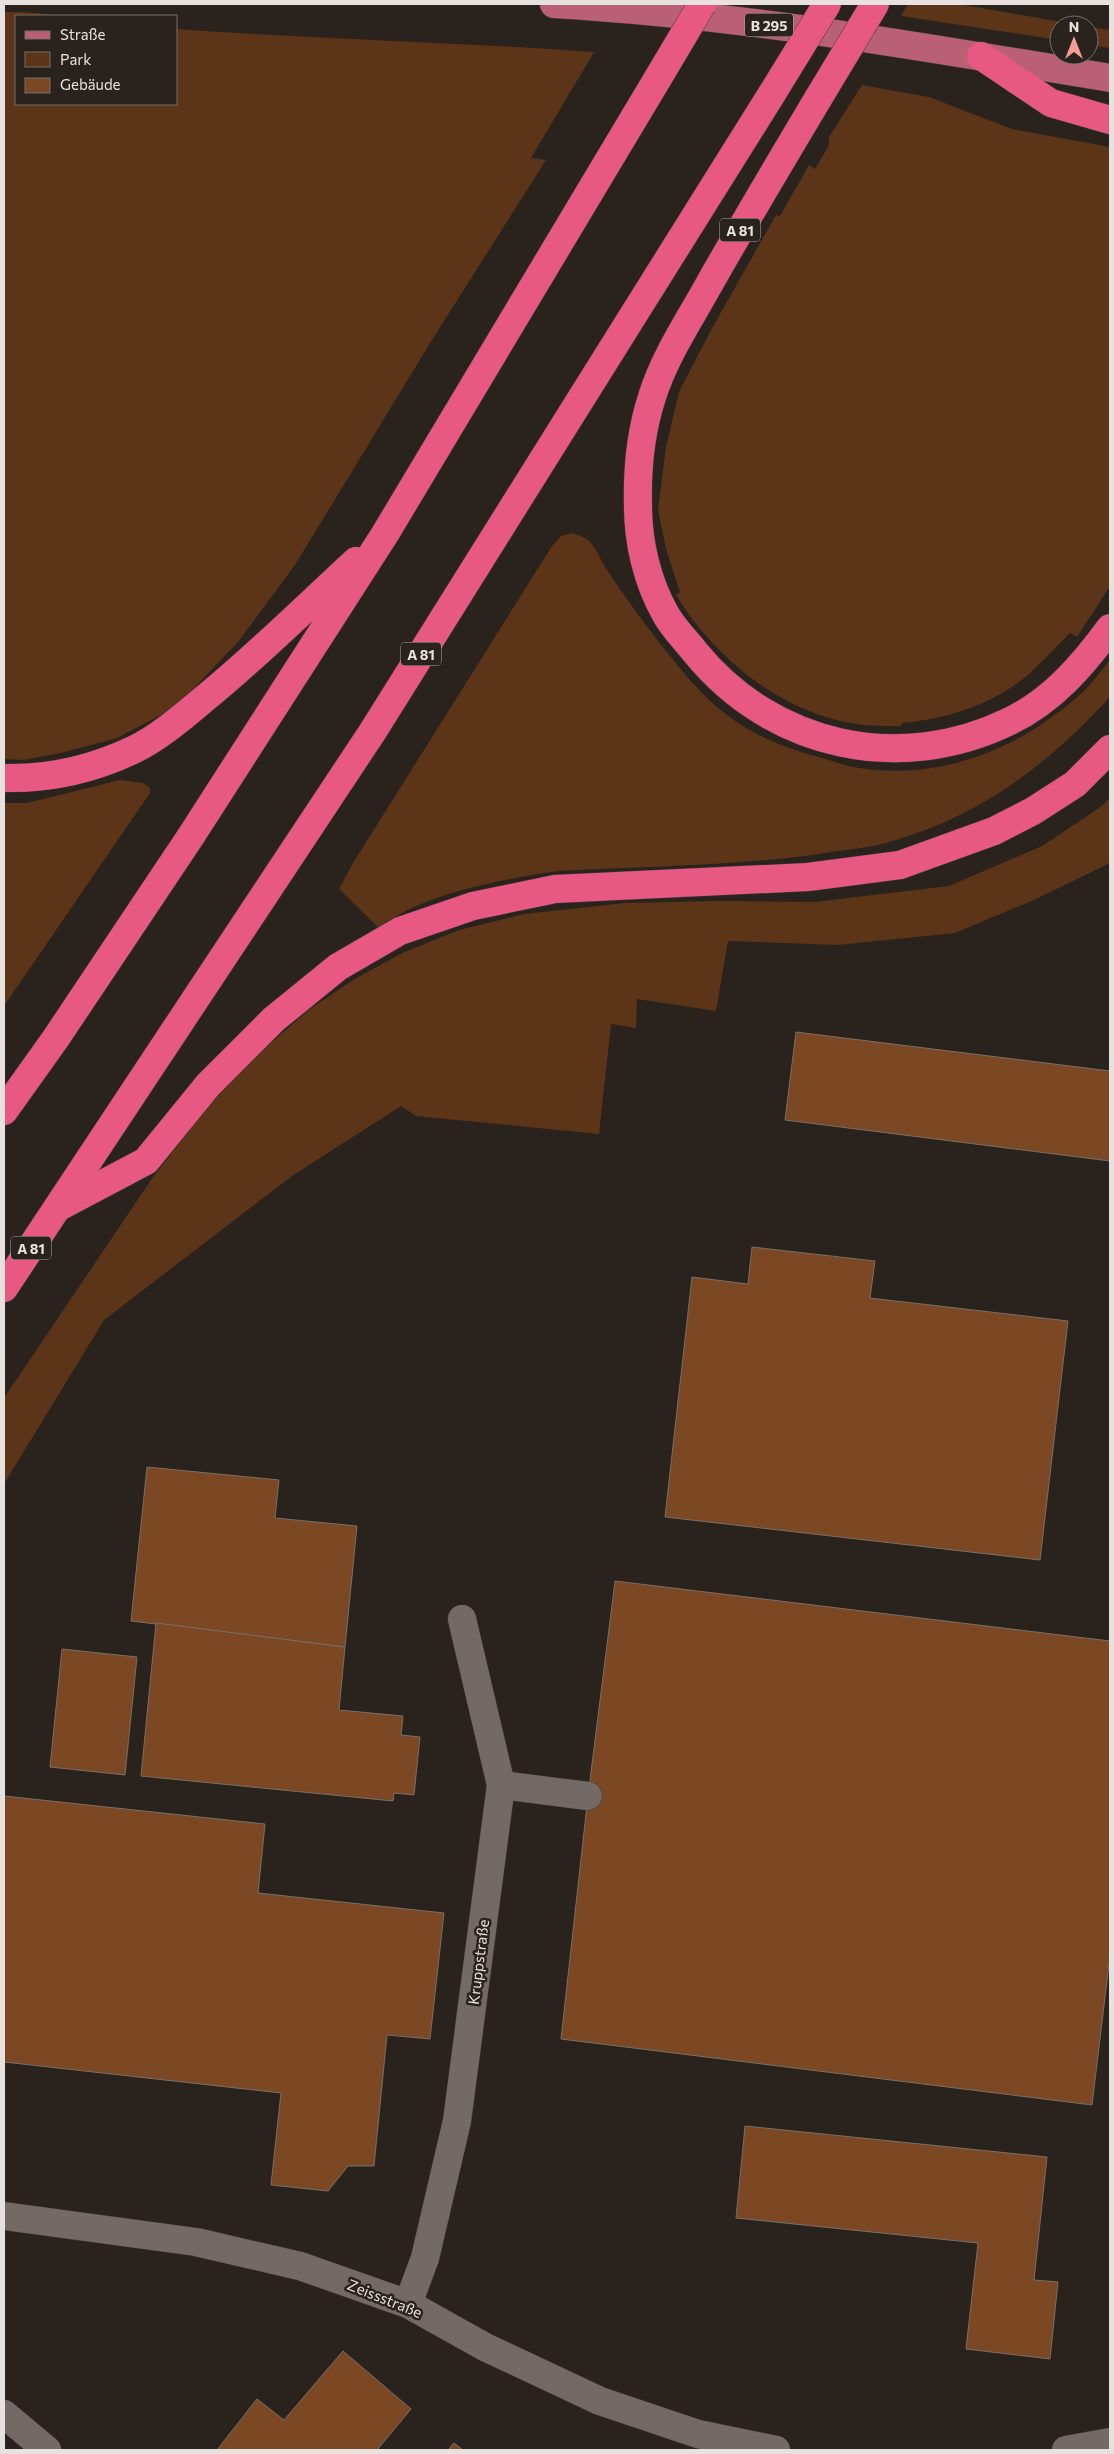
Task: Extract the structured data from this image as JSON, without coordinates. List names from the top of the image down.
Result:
{
  "streets": {
    "highway": ["A 81"],
    "main road": ["B 295"],
    "street": ["Kruppstraße", "Zeissstraße"]
  },
  "crossings": [
    ["Kruppstraße", "Zeissstraße"]
  ],
  "legend": ["Straße", "Park", "Gebäude"],
  "north": "top"
}
